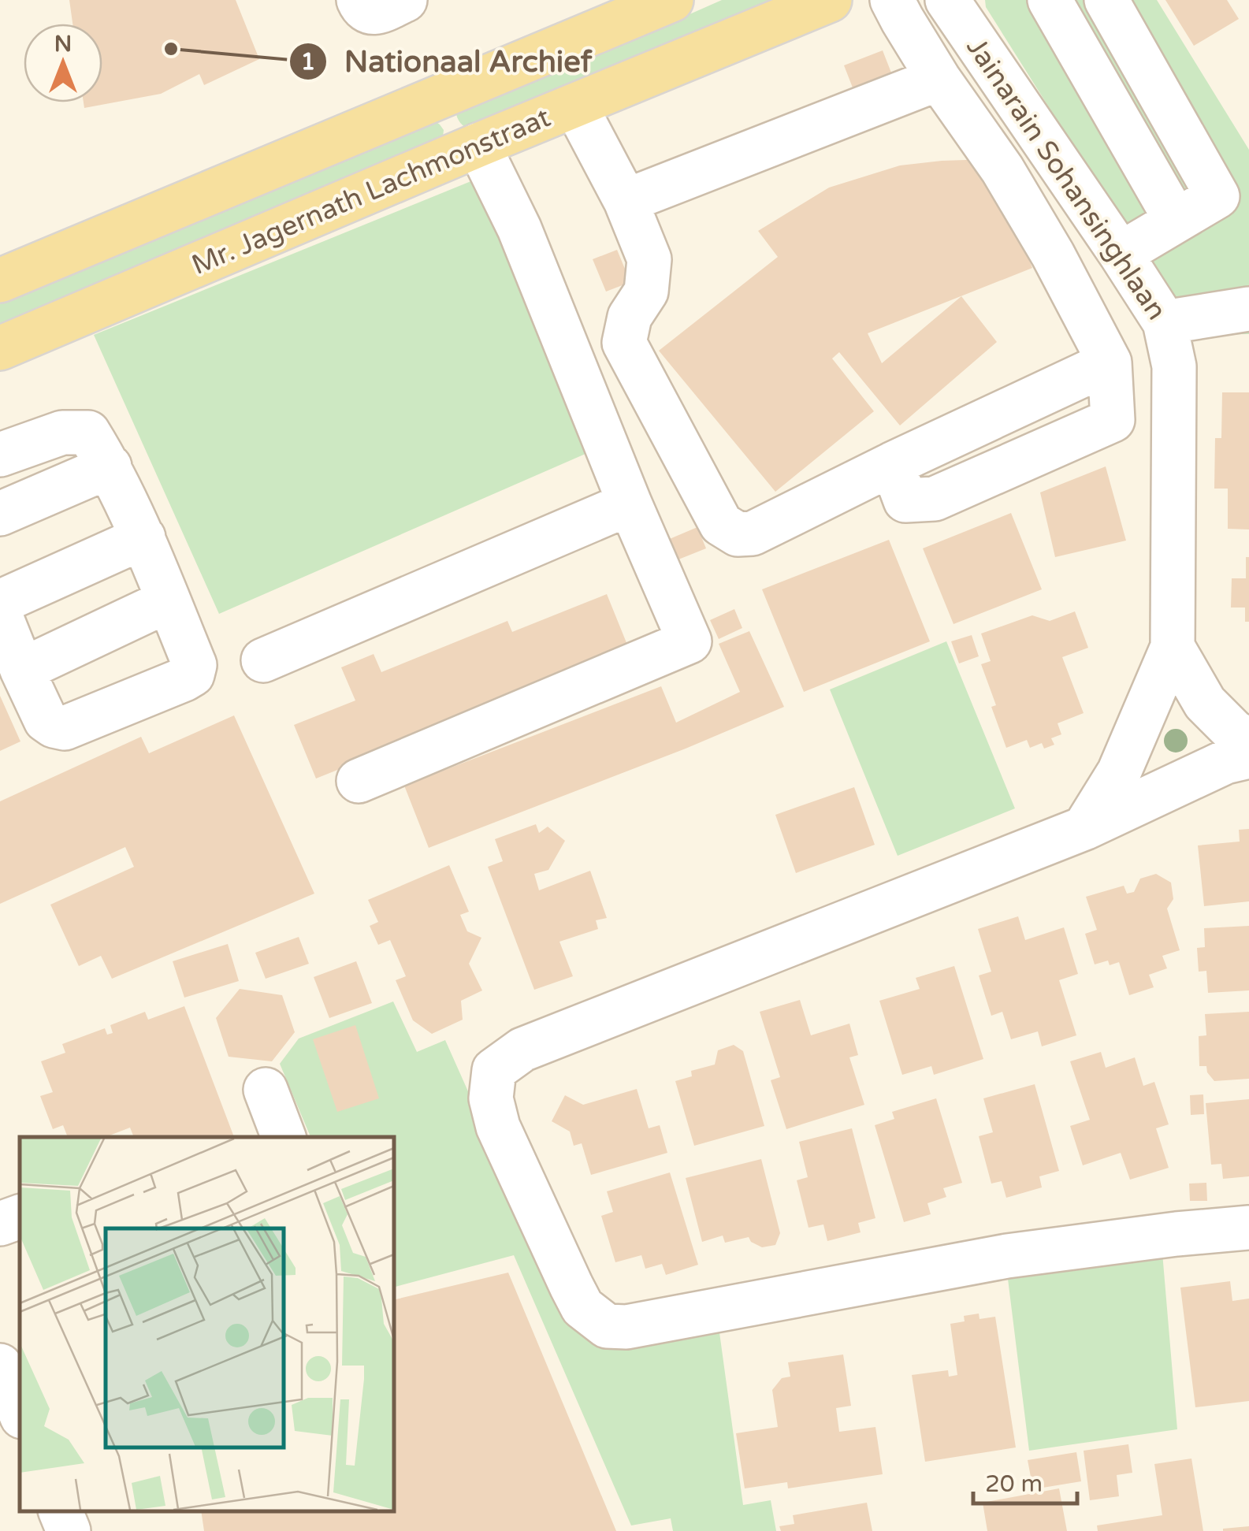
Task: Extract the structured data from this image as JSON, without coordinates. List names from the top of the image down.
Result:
{
  "streets": {
    "main road": ["Mr. Jagernath Lachmonstraat"],
    "street": ["Jainarain Sohansinghlaan"]
  },
  "places": ["Nationaal Archief"],
  "scale_bar": "20 m",
  "north": "top"
}
